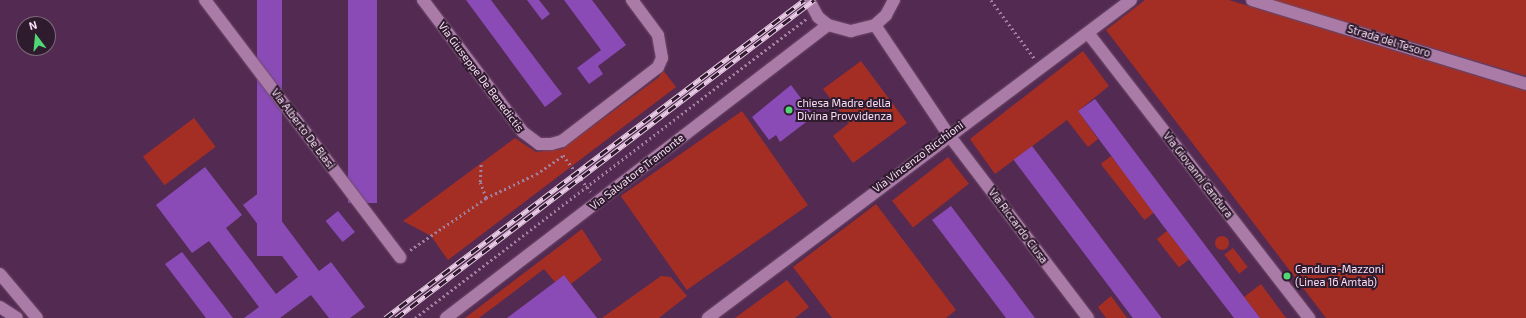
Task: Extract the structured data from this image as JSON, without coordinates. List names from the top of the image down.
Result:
{
  "streets": {
    "street": [
      "Strada del Tesoro",
      "Via Giuseppe De Benedictis",
      "Via Alberto De Blasi",
      "Via Vincenzo Ricchioni",
      "Via Salvatore Tramonte",
      "Via Giovanni Candura",
      "Via Riccardo Ciusa"
    ]
  },
  "crossings": [
    ["Via Vincenzo Ricchioni", "Via Giovanni Candura"],
    ["Via Vincenzo Ricchioni", "Via Riccardo Ciusa"]
  ],
  "places": ["chiesa Madre della Divina Provvidenza", "Candura-Mazzoni (Linea 16 Amtab)"],
  "north": "top"
}
